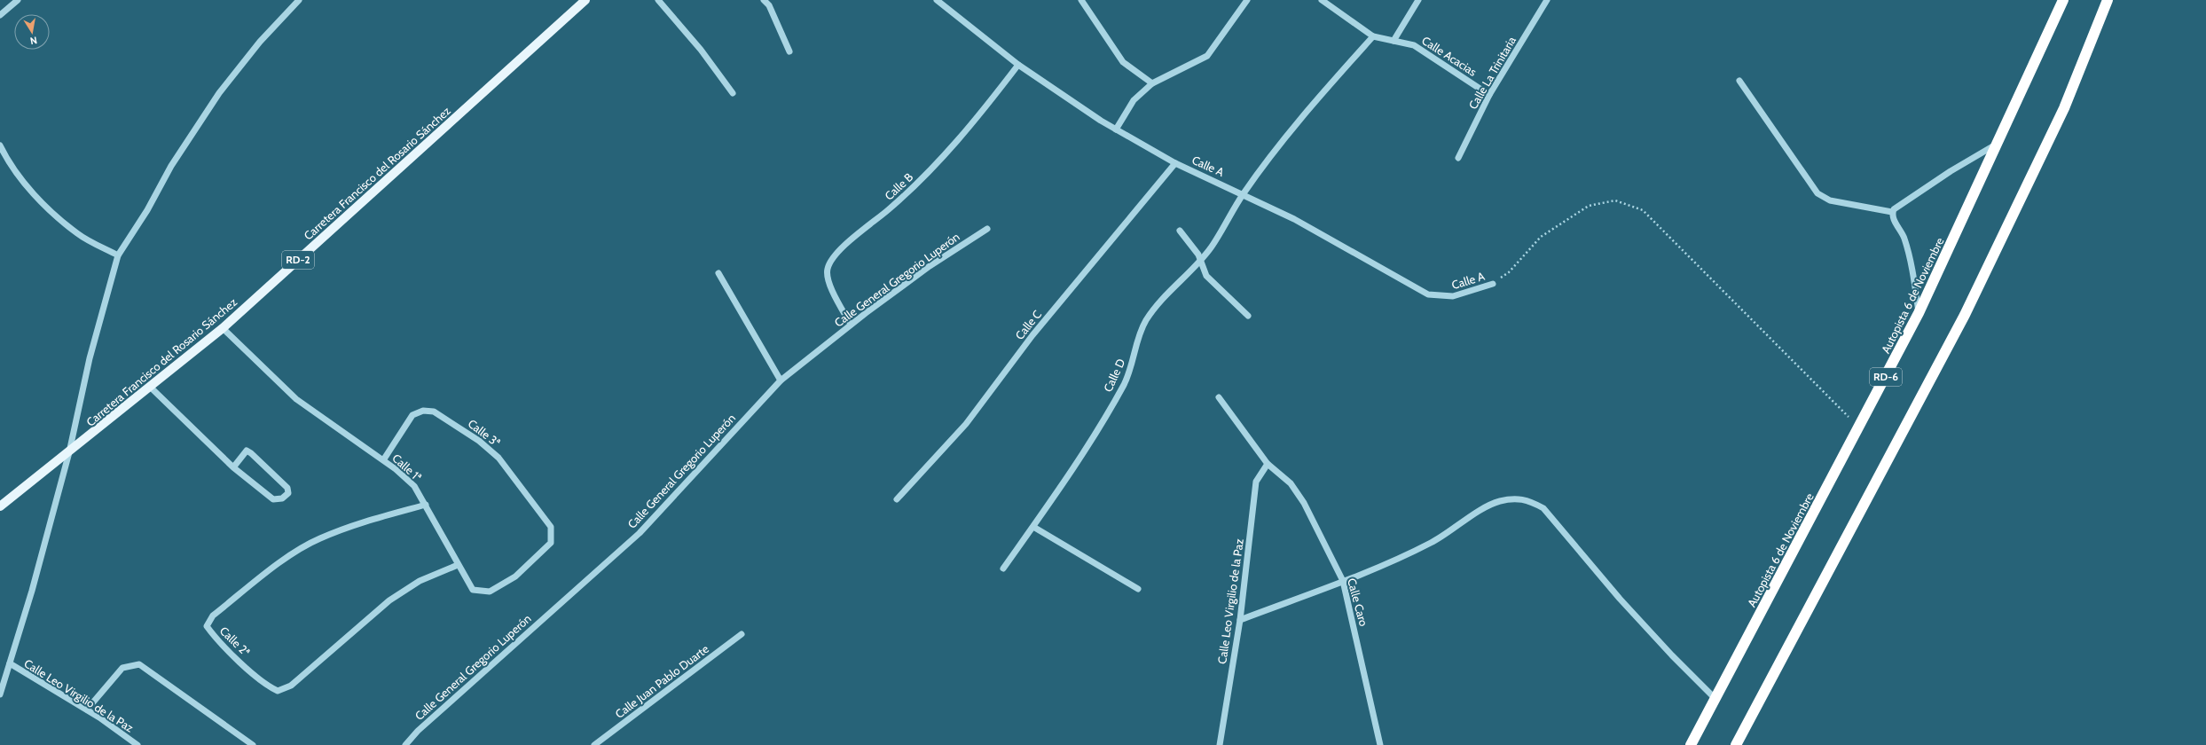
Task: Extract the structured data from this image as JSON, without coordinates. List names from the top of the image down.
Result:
{
  "streets": {
    "highway": ["Autopista 6 de Noviembre", "RD-6"],
    "main road": ["Carretera Francisco del Rosario Sánchez", "RD-2"],
    "street": [
      "Calle Acacias",
      "Calle La Trinitaria",
      "Calle A",
      "Calle B",
      "Calle General Gregorio Luperón",
      "Calle C",
      "Calle D",
      "Calle 3ª",
      "Calle 1ª",
      "Calle Leo Virgilio de la Paz",
      "Calle Caro",
      "Calle 2ª",
      "Calle Juan Pablo Duarte"
    ]
  },
  "crossings": [
    ["Calle Acacias", "Calle La Trinitaria"],
    ["Calle Acacias", "Calle D"],
    ["Calle A", "Calle B"],
    ["Calle A", "Calle C"],
    ["Calle A", "Calle D"],
    ["Carretera Francisco del Rosario Sánchez", "Calle 1ª"],
    ["Calle B", "Calle General Gregorio Luperón"],
    ["Calle 3ª", "Calle 1ª"],
    ["Calle 1ª", "Calle 2ª"],
    ["Calle Leo Virgilio de la Paz", "Calle Caro"]
  ],
  "north": "bottom"
}
